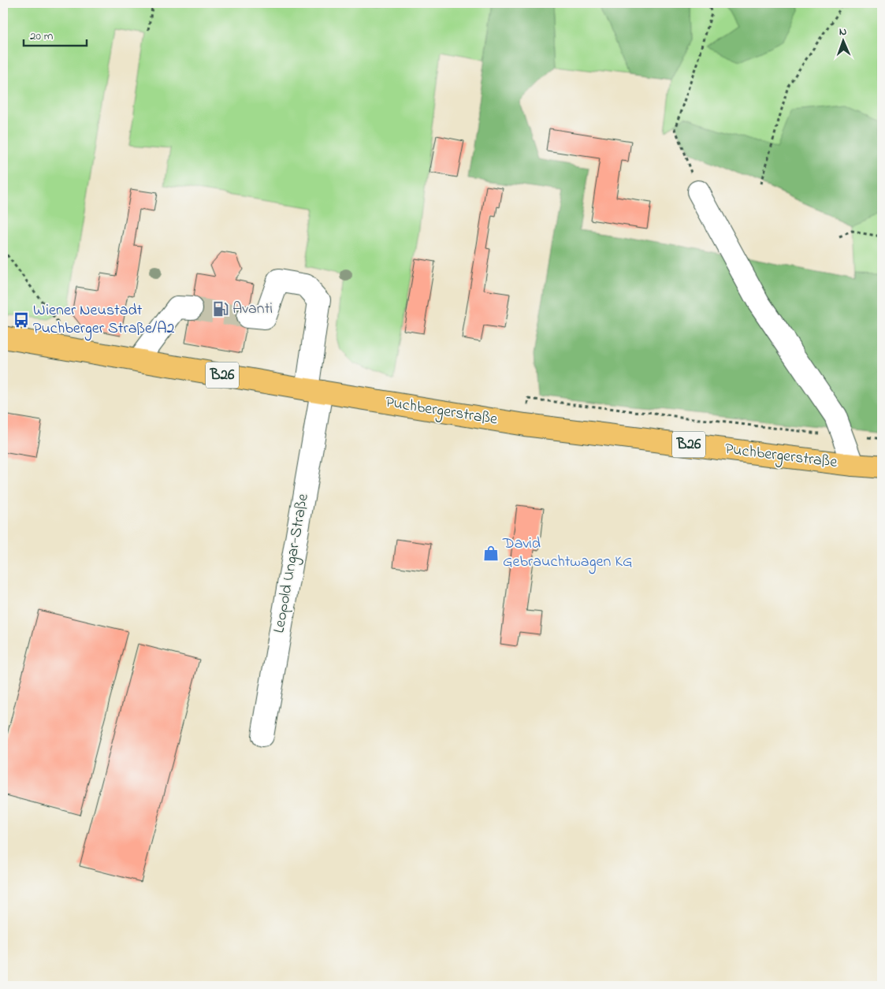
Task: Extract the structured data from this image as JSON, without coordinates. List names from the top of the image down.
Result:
{
  "streets": {
    "main road": ["B26", "Puchbergerstraße"],
    "street": ["Leopold Ungar-Straße"]
  },
  "crossings": [
    ["Puchbergerstraße", "Leopold Ungar-Straße"]
  ],
  "places": {
    "fuel station": ["Avanti"],
    "bus stop": ["Wiener Neustadt Puchberger Straße/A2"],
    "shop": ["David Gebrauchtwagen KG"]
  },
  "scale_bar": "20 m",
  "north": "top"
}
